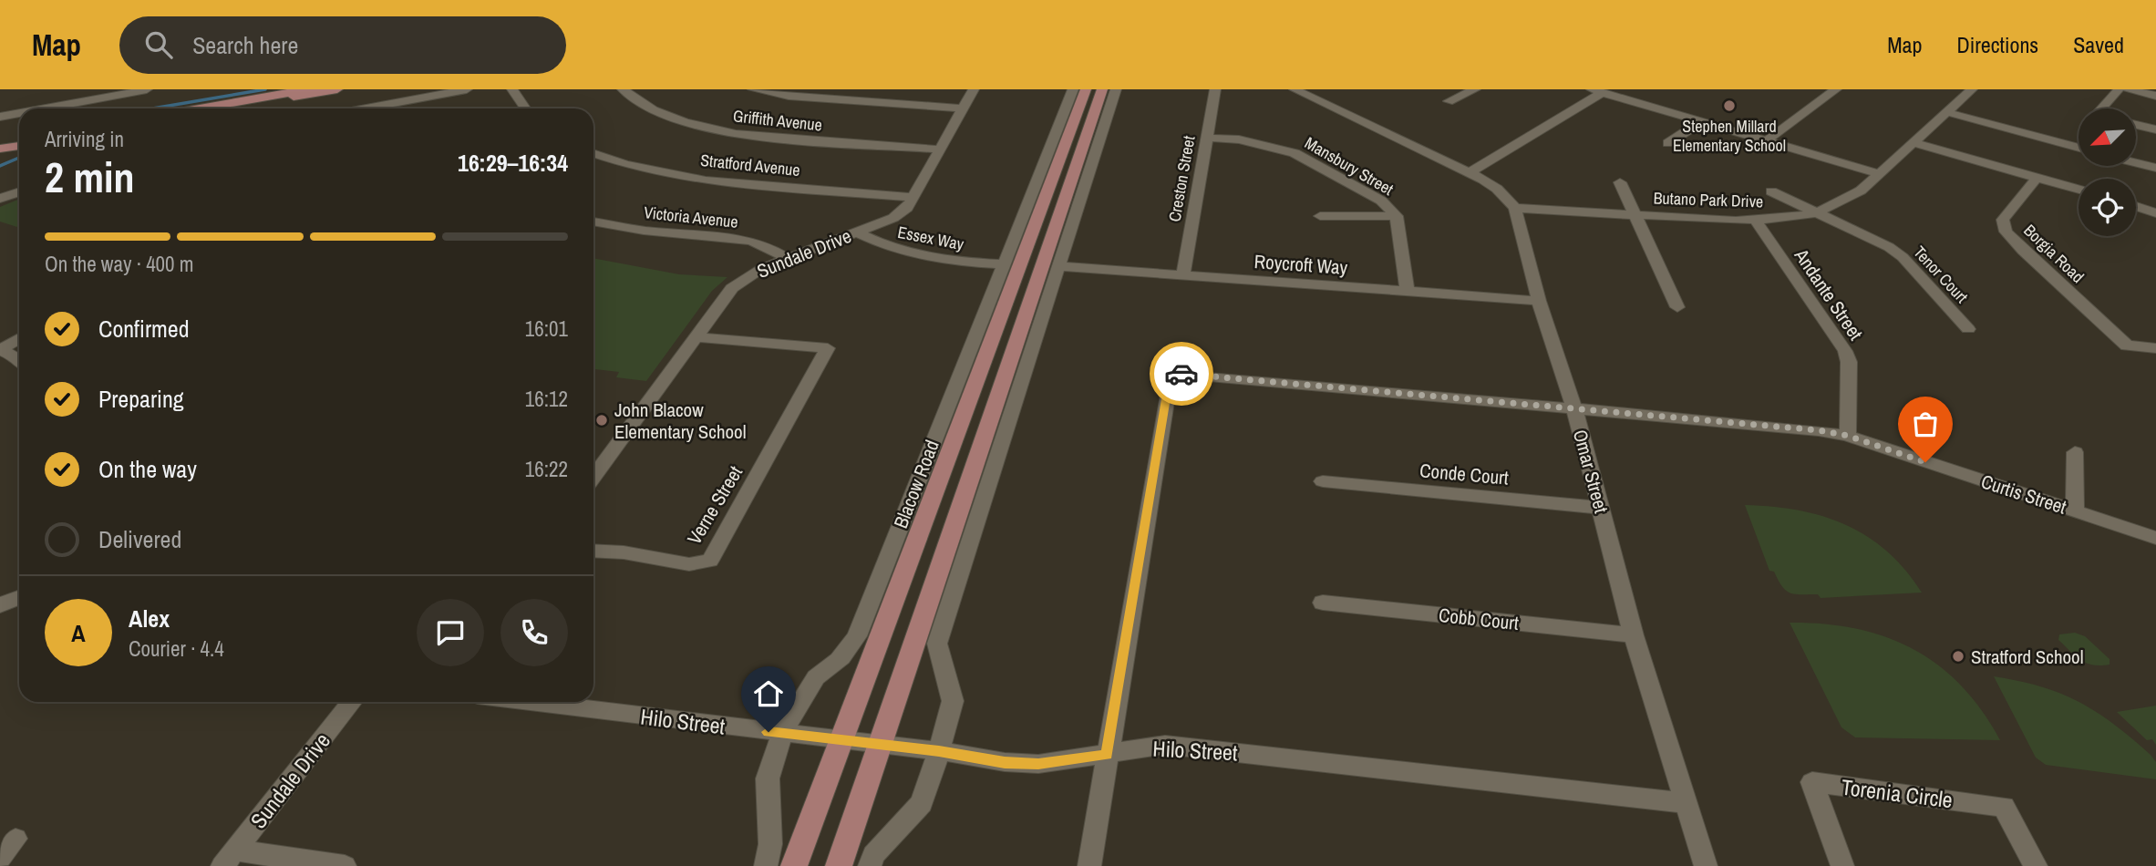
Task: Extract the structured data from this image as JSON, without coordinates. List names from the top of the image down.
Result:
{
  "streets": {
    "main road": ["Blacow Road"],
    "street": [
      "Griffith Avenue",
      "Stratford Avenue",
      "Mansbury Street",
      "Creston Street",
      "Butano Park Drive",
      "Victoria Avenue",
      "Essex Way",
      "Sundale Drive",
      "Borgia Road",
      "Roycroft Way",
      "Tenor Court",
      "Andante Street",
      "Omar Street",
      "Conde Court",
      "Curtis Street",
      "Verne Street",
      "Cobb Court",
      "Hilo Street",
      "Torenia Circle"
    ]
  },
  "crossings": [
    ["Griffith Avenue", "Sundale Drive"],
    ["Stratford Avenue", "Sundale Drive"],
    ["Mansbury Street", "Creston Street"],
    ["Mansbury Street", "Roycroft Way"],
    ["Creston Street", "Roycroft Way"],
    ["Butano Park Drive", "Tenor Court"],
    ["Butano Park Drive", "Andante Street"],
    ["Butano Park Drive", "Omar Street"],
    ["Victoria Avenue", "Sundale Drive"],
    ["Essex Way", "Sundale Drive"],
    ["Essex Way", "Blacow Road"],
    ["Sundale Drive", "Verne Street"],
    ["Roycroft Way", "Omar Street"],
    ["Andante Street", "Curtis Street"],
    ["Omar Street", "Conde Court"],
    ["Omar Street", "Curtis Street"],
    ["Omar Street", "Cobb Court"],
    ["Omar Street", "Hilo Street"],
    ["Blacow Road", "Hilo Street"],
    ["Curtis Street", "Hilo Street"]
  ],
  "places": ["Stephen Millard Elementary School", "John Blacow Elementary School", "Stratford School"],
  "north": "bottom left",
  "page": {
    "header": "Map",
    "search": "Search here",
    "nav": ["Map", "Directions", "Saved"],
    "heading": ["2 min", "Arriving in", "16:29–16:34"],
    "panel": ["Alex", "Courier · 4.4"],
    "bar": "On the way · 400 m",
    "list": [
      ["Confirmed", "16:01"],
      ["Preparing", "16:12"],
      ["On the way", "16:22"],
      "Delivered"
    ],
    "round": "A"
  }
}
